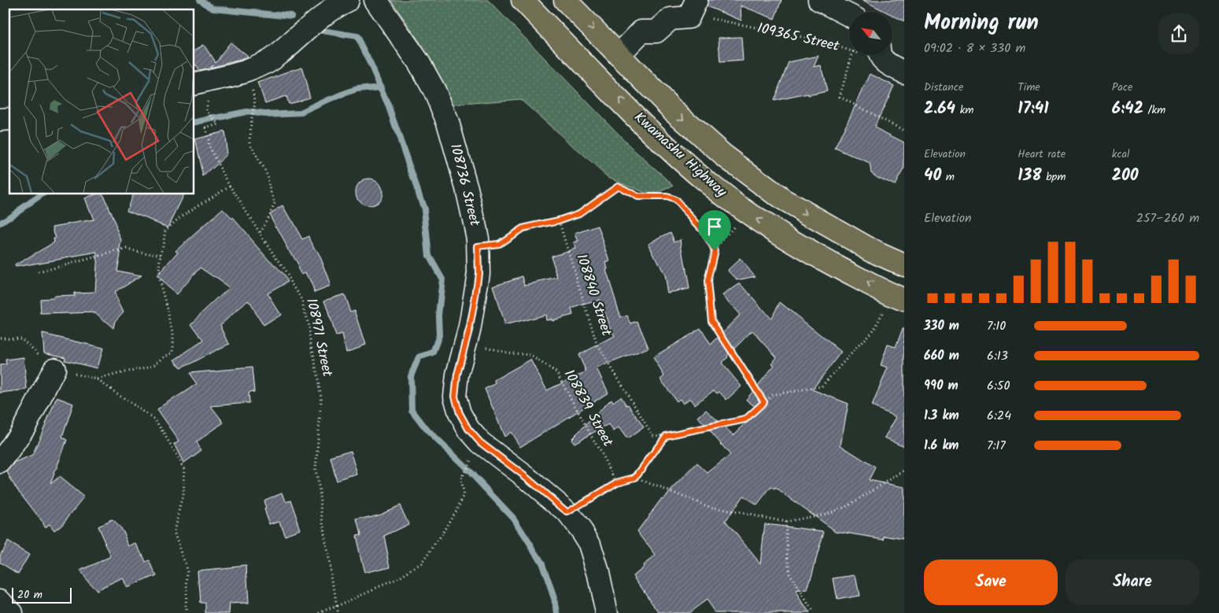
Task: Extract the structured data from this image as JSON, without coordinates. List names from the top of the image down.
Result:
{
  "streets": {
    "main road": ["Kwamashu Highway"],
    "street": ["108736 Street"],
    "path": [
      "109365 Street",
      "108840 Street",
      "108971 Street",
      "108839 Street"
    ]
  },
  "crossings": [
    ["108736 Street", "108839 Street"]
  ],
  "scale_bar": "20 m",
  "north": "top left",
  "page": {
    "heading": ["Morning run", "09:02 · 8 × 330 m"],
    "stats": [
      ["Distance", "2.64 km"],
      ["Time", "17:41"],
      ["Pace", "6:42 /km"],
      ["Elevation", "40 m"],
      ["Heart rate", "138 bpm"],
      ["kcal", "200"]
    ],
    "chart": ["Elevation", "257–260 m"],
    "list": [
      {
        "name": "330 m",
        "note": "7:10"
      },
      {
        "name": "660 m",
        "note": "6:13"
      },
      {
        "name": "990 m",
        "note": "6:50"
      },
      {
        "name": "1.3 km",
        "note": "6:24"
      },
      {
        "name": "1.6 km",
        "note": "7:17"
      }
    ],
    "buttons": ["Save", "Share"],
    "scale": "20 m"
  }
}
